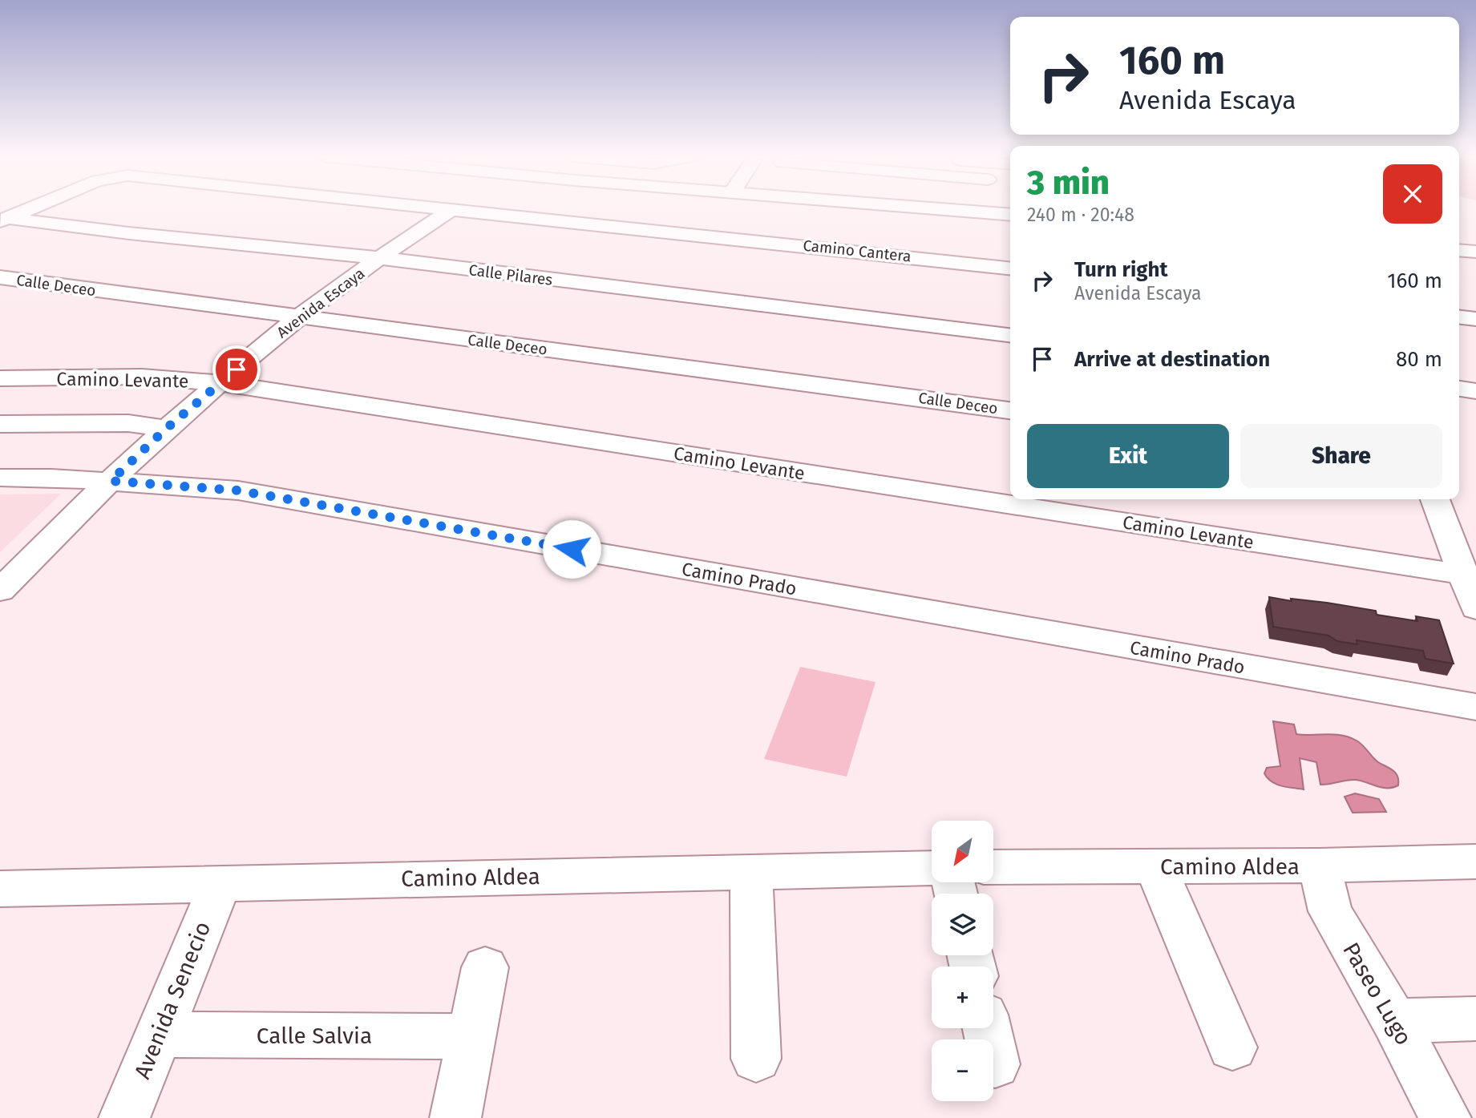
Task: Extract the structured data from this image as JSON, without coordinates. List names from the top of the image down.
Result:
{
  "streets": {
    "street": [
      "Camino Cantera",
      "Calle Pilares",
      "Calle Deceo",
      "Avenida Escaya",
      "Camino Levante",
      "Camino Prado",
      "Camino Aldea",
      "Paseo Lugo",
      "Avenida Senecio",
      "Calle Salvia"
    ]
  },
  "crossings": [
    ["Camino Cantera", "Calle Pilares"],
    ["Camino Cantera", "Avenida Escaya"],
    ["Calle Pilares", "Avenida Escaya"],
    ["Calle Deceo", "Avenida Escaya"],
    ["Avenida Escaya", "Camino Levante"],
    ["Avenida Escaya", "Camino Prado"],
    ["Camino Aldea", "Paseo Lugo"],
    ["Camino Aldea", "Avenida Senecio"],
    ["Avenida Senecio", "Calle Salvia"]
  ],
  "north": "bottom left",
  "page": {
    "turn": ["160 m", "Avenida Escaya"],
    "heading": ["3 min", "240 m · 20:48"],
    "list": [
      {
        "name": "Turn right",
        "note": "Avenida Escaya",
        "value": "160 m"
      },
      {
        "name": "Arrive at destination",
        "value": "80 m"
      }
    ],
    "buttons": ["Exit", "Share"],
    "map_buttons": ["+", "−"]
  }
}
